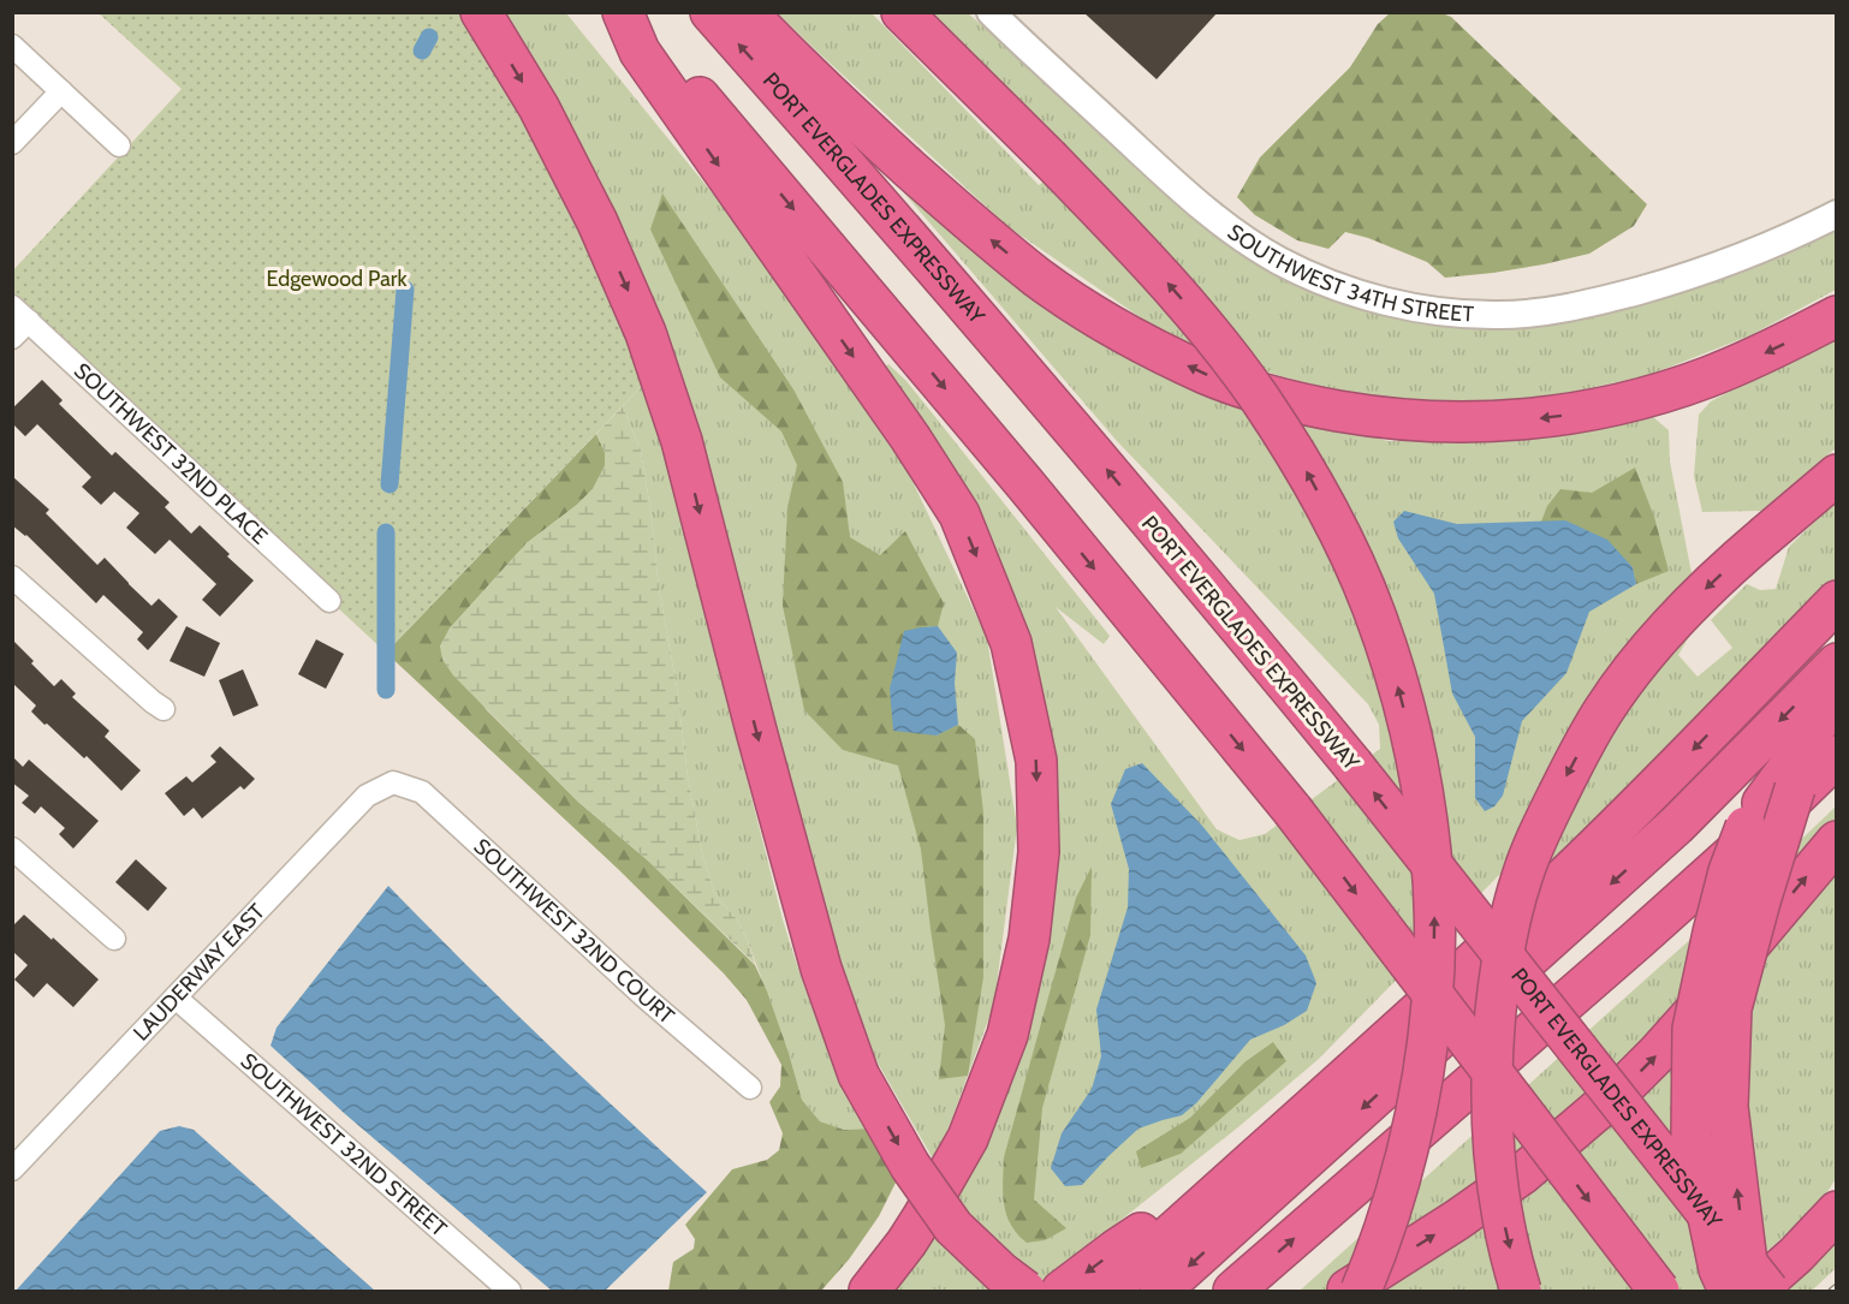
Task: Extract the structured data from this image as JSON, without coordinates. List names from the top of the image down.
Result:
{
  "streets": {
    "highway": ["PORT EVERGLADES EXPRESSWAY"],
    "street": [
      "SOUTHWEST 34TH STREET",
      "SOUTHWEST 32ND PLACE",
      "SOUTHWEST 32ND COURT",
      "LAUDERWAY EAST",
      "SOUTHWEST 32ND STREET"
    ]
  },
  "crossings": [
    ["SOUTHWEST 32ND COURT", "LAUDERWAY EAST"],
    ["LAUDERWAY EAST", "SOUTHWEST 32ND STREET"]
  ],
  "parks": ["Edgewood Park"]
}
